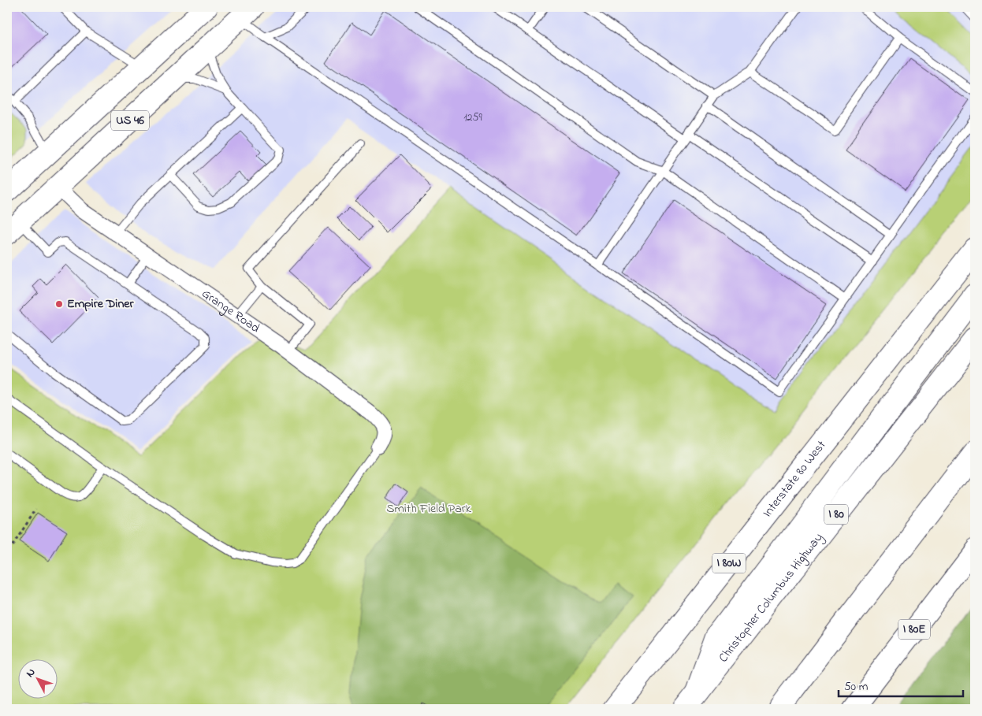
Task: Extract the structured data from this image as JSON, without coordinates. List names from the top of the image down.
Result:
{
  "streets": {
    "highway": [
      "US 46",
      "Interstate 80 West",
      "I 80",
      "I 80W",
      "Christopher Columbus Highway",
      "I 80E"
    ],
    "street": ["Grange Road"]
  },
  "crossings": [
    ["US 46", "Grange Road"]
  ],
  "parks": ["Smith Field Park"],
  "places": ["Empire Diner"],
  "house_numbers": ["1259"],
  "scale_bar": "50 m",
  "north": "top left"
}
